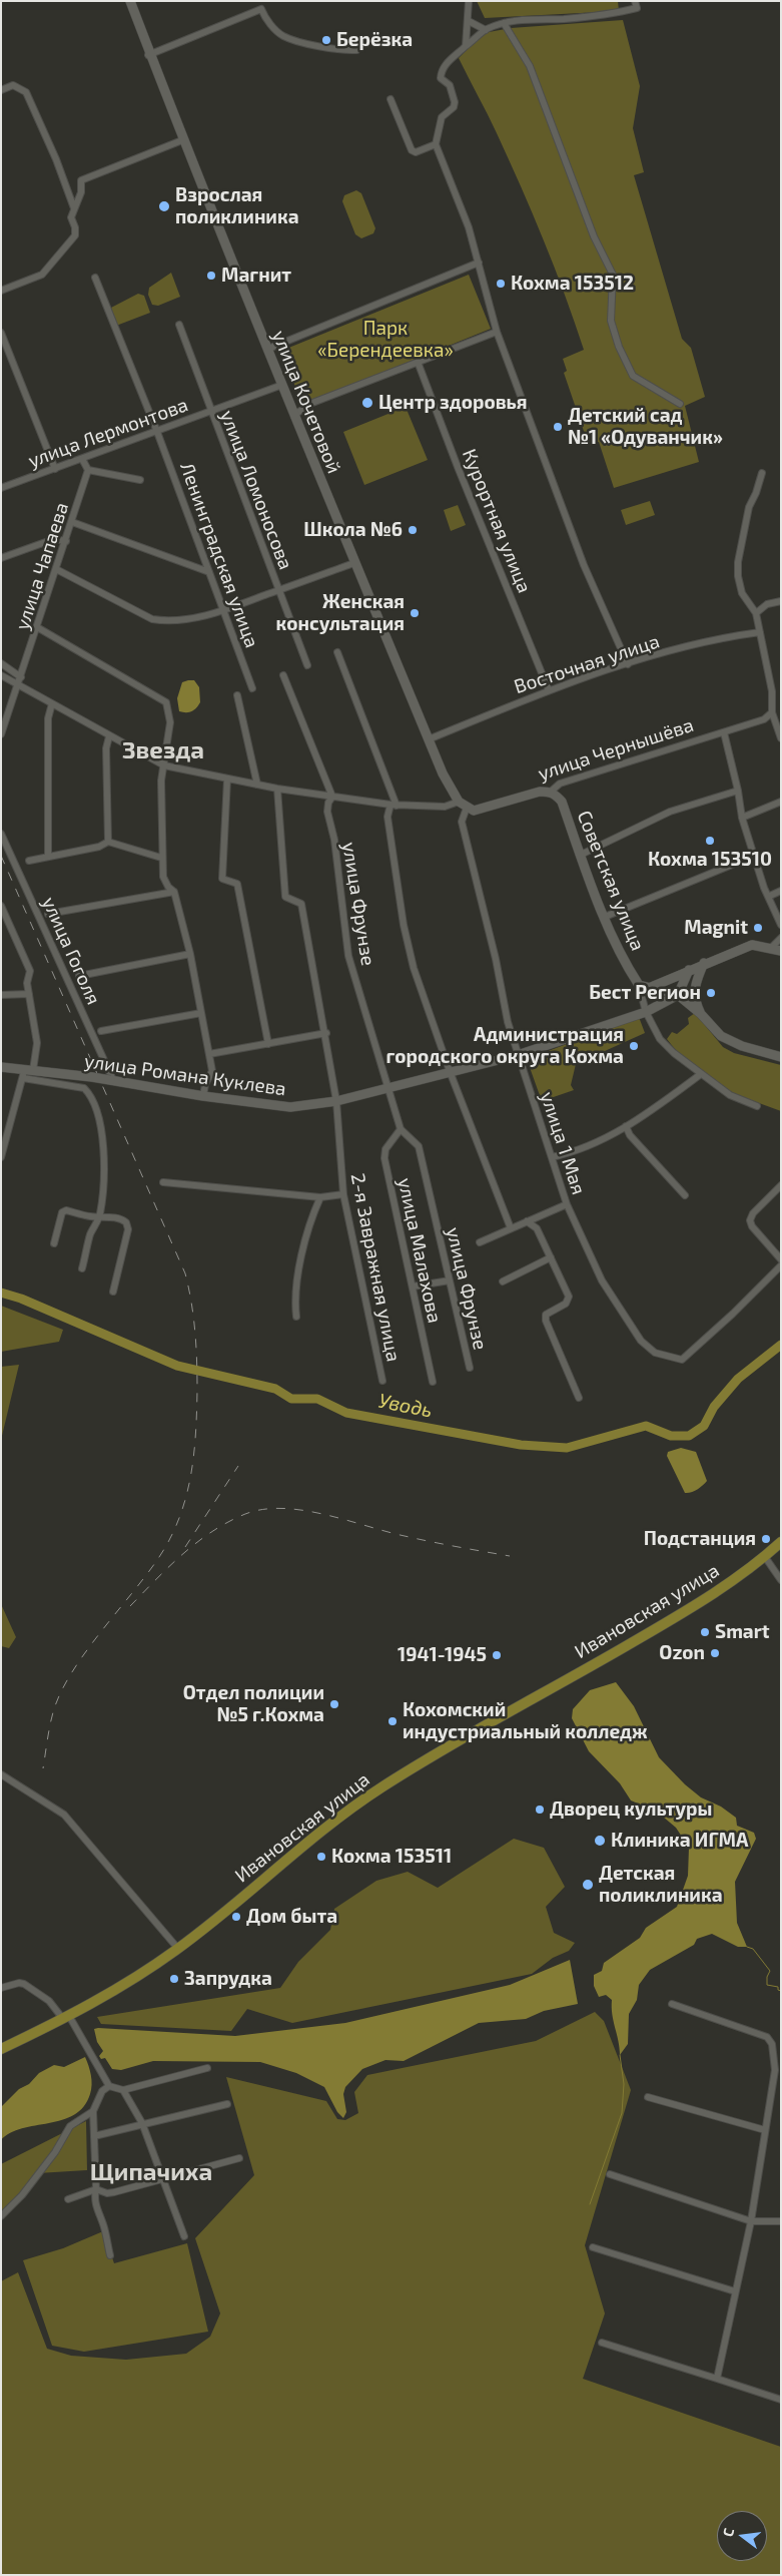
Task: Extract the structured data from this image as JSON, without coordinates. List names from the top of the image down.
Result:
{
  "streets": {
    "main road": [
      "улица Кочетовой",
      "улица Чернышёва",
      "Советская улица",
      "улица Романа Куклева",
      "Ивановская улица"
    ],
    "street": [
      "улица Лермонтова",
      "улица Ломоносова",
      "Курортная улица",
      "Ленинградская улица",
      "улица Чапаева",
      "Восточная улица",
      "улица Фрунзе",
      "улица Гоголя",
      "улица 1 Мая",
      "улица Малахова",
      "2-я Завражная улица"
    ]
  },
  "crossings": [
    ["улица Кочетовой", "улица Лермонтова"],
    ["улица Кочетовой", "Восточная улица"],
    ["улица Кочетовой", "улица Чернышёва"],
    ["улица Кочетовой", "улица 1 Мая"],
    ["улица Лермонтова", "улица Ломоносова"],
    ["улица Лермонтова", "Ленинградская улица"],
    ["Курортная улица", "Восточная улица"],
    ["улица Чернышёва", "Советская улица"],
    ["улица Чернышёва", "улица 1 Мая"],
    ["Советская улица", "улица Романа Куклева"],
    ["улица Фрунзе", "улица Романа Куклева"],
    ["улица Фрунзе", "улица Малахова"],
    ["улица Гоголя", "улица Романа Куклева"],
    ["улица Романа Куклева", "улица 1 Мая"],
    ["улица Романа Куклева", "2-я Завражная улица"]
  ],
  "districts": ["Звезда", "Щипачиха"],
  "water": ["Уводь"],
  "parks": ["Парк «Берендеевка»"],
  "places": [
    "Берёзка",
    "Взрослая поликлиника",
    "Магнит",
    "Кохма 153512",
    "Центр здоровья",
    "Детский сад №1 «Одуванчик»",
    "Школа №6",
    "Женская консультация",
    "Кохма 153510",
    "Magnit",
    "Бест Регион",
    "Администрация городского округа Кохма",
    "Подстанция",
    "Smart",
    "Ozon",
    "1941-1945",
    "Отдел полиции №5 г.Кохма",
    "Кохомский индустриальный колледж",
    "Дворец культуры",
    "Клиника ИГМА",
    "Кохма 153511",
    "Детская поликлиника",
    "Дом быта",
    "Запрудка"
  ],
  "north": "left"
}
